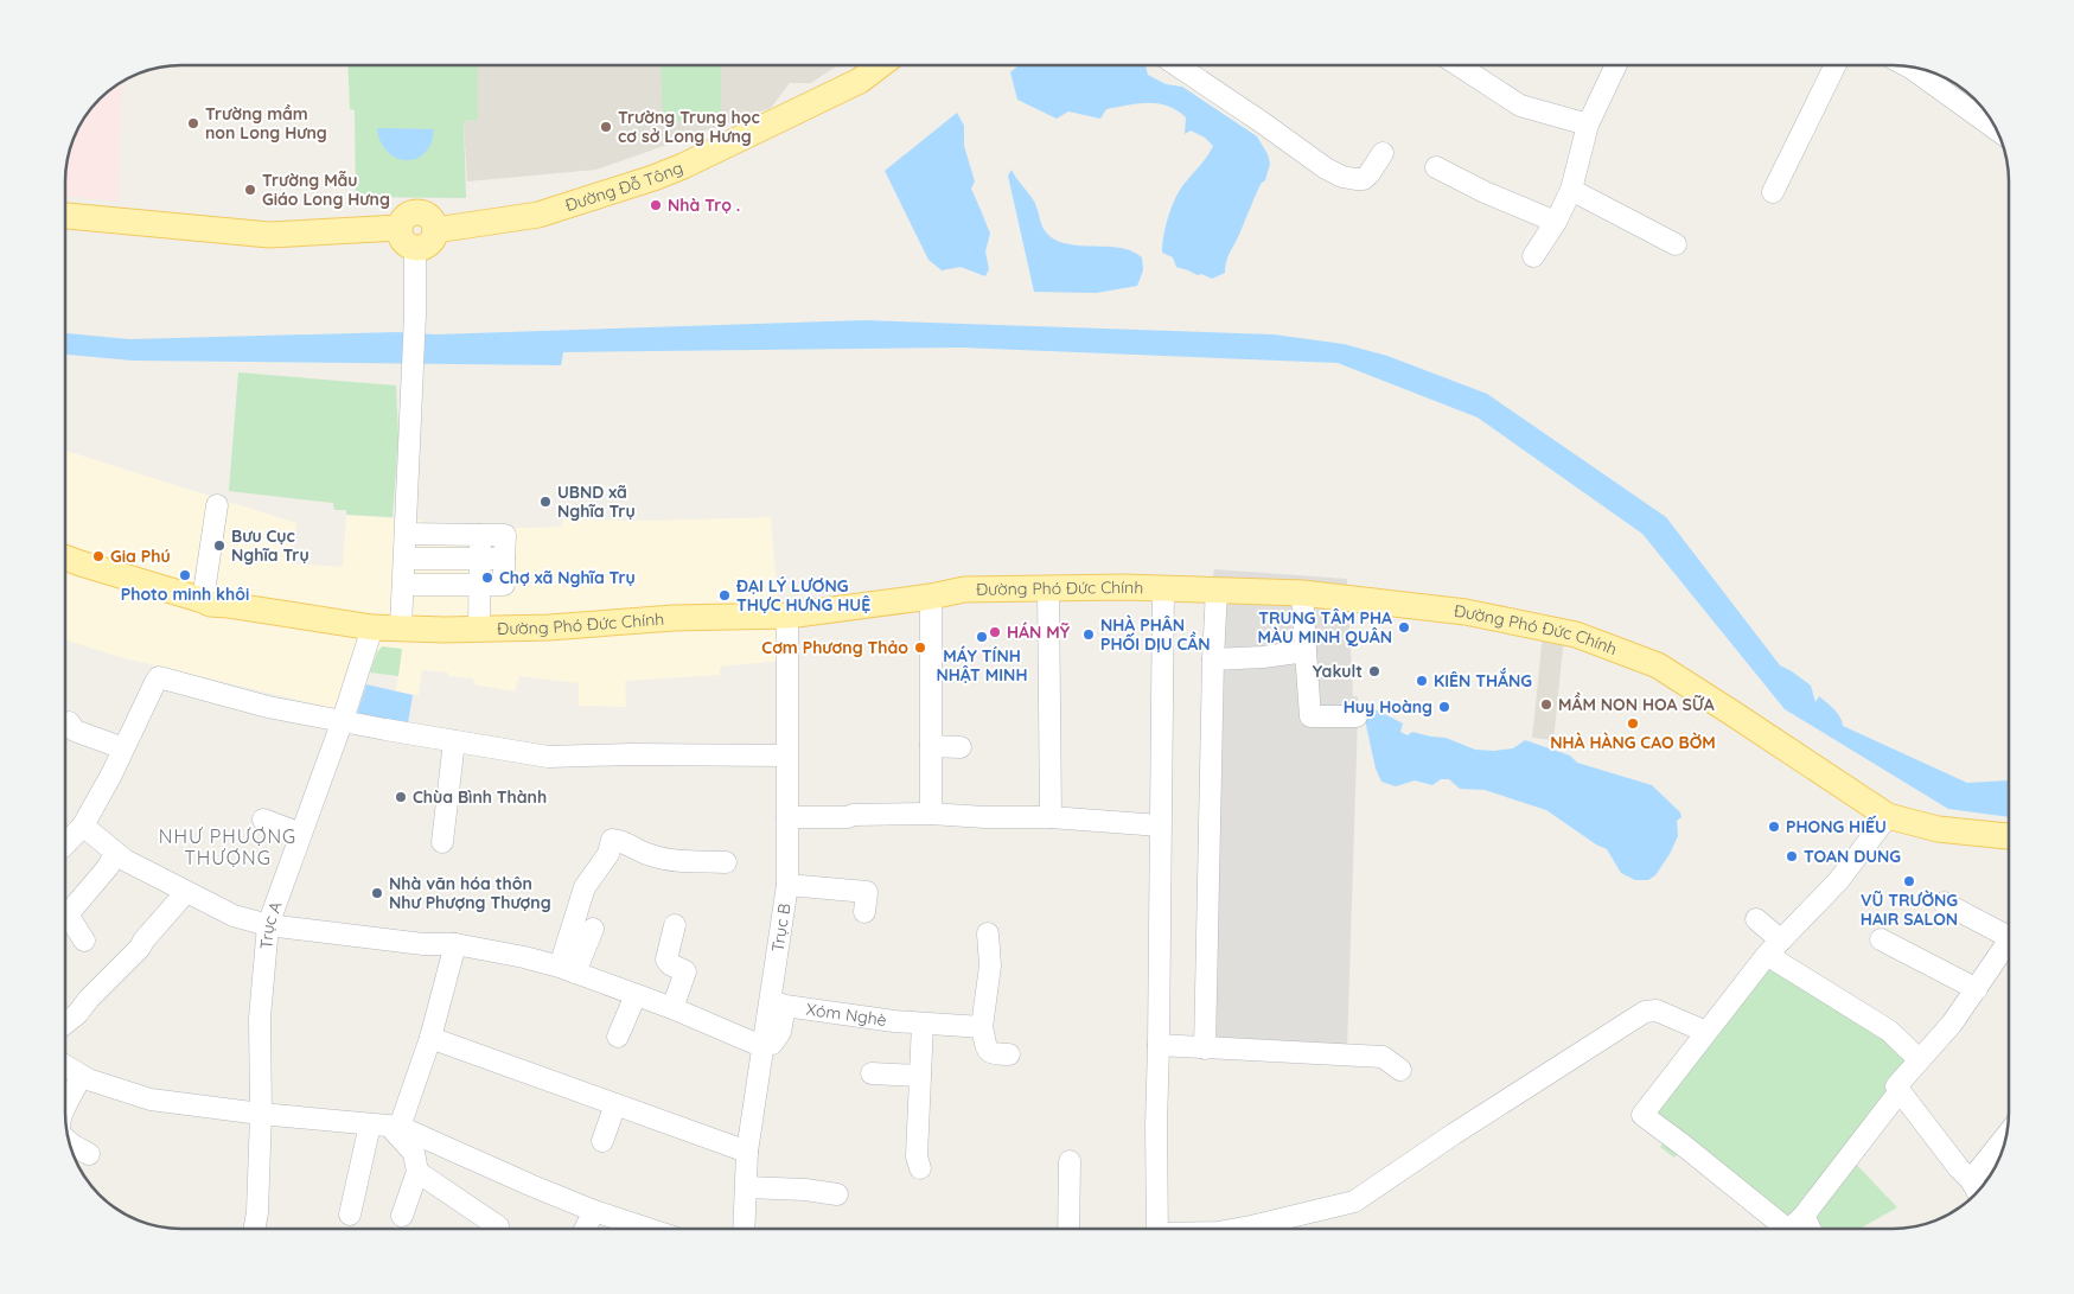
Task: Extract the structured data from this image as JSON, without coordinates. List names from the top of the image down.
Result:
{
  "streets": {
    "main road": ["Đường Đỗ Tông", "Đường Phó Đức Chính"],
    "street": ["Trục A", "Trục B", "Xóm Nghè"]
  },
  "crossings": [
    ["Đường Phó Đức Chính", "Trục A"],
    ["Đường Phó Đức Chính", "Trục B"],
    ["Trục B", "Xóm Nghè"]
  ],
  "districts": ["NHƯ PHƯỢNG THƯỢNG"],
  "places": [
    "Trường mầm non Long Hưng",
    "Trường Trung học cơ sở Long Hưng",
    "Trường Mẫu Giáo Long Hưng",
    "Nhà Trọ .",
    "UBND xã Nghĩa Trụ",
    "Bưu Cục Nghĩa Trụ",
    "Gia Phú",
    "Photo minh khôi",
    "Chợ xã Nghĩa Trụ",
    "ĐẠI LÝ LƯƠNG THỰC HƯNG HUỆ",
    "TRUNG TÂM PHA MÀU MINH QUÂN",
    "HÁN MỸ",
    "NHÀ PHÂN PHỐI DỊU CẦN",
    "MÁY TÍNH NHẬT MINH",
    "Cơm Phương Thảo",
    "Yakult",
    "KIÊN THẮNG",
    "MẦM NON HOA SỮA",
    "Huy Hoàng",
    "NHÀ HÀNG CAO BỜM",
    "Chùa Bình Thành",
    "PHONG HIẾU",
    "TOAN DUNG",
    "VŨ TRƯỜNG HAIR SALON",
    "Nhà văn hóa thôn Như Phượng Thượng"
  ]
}
